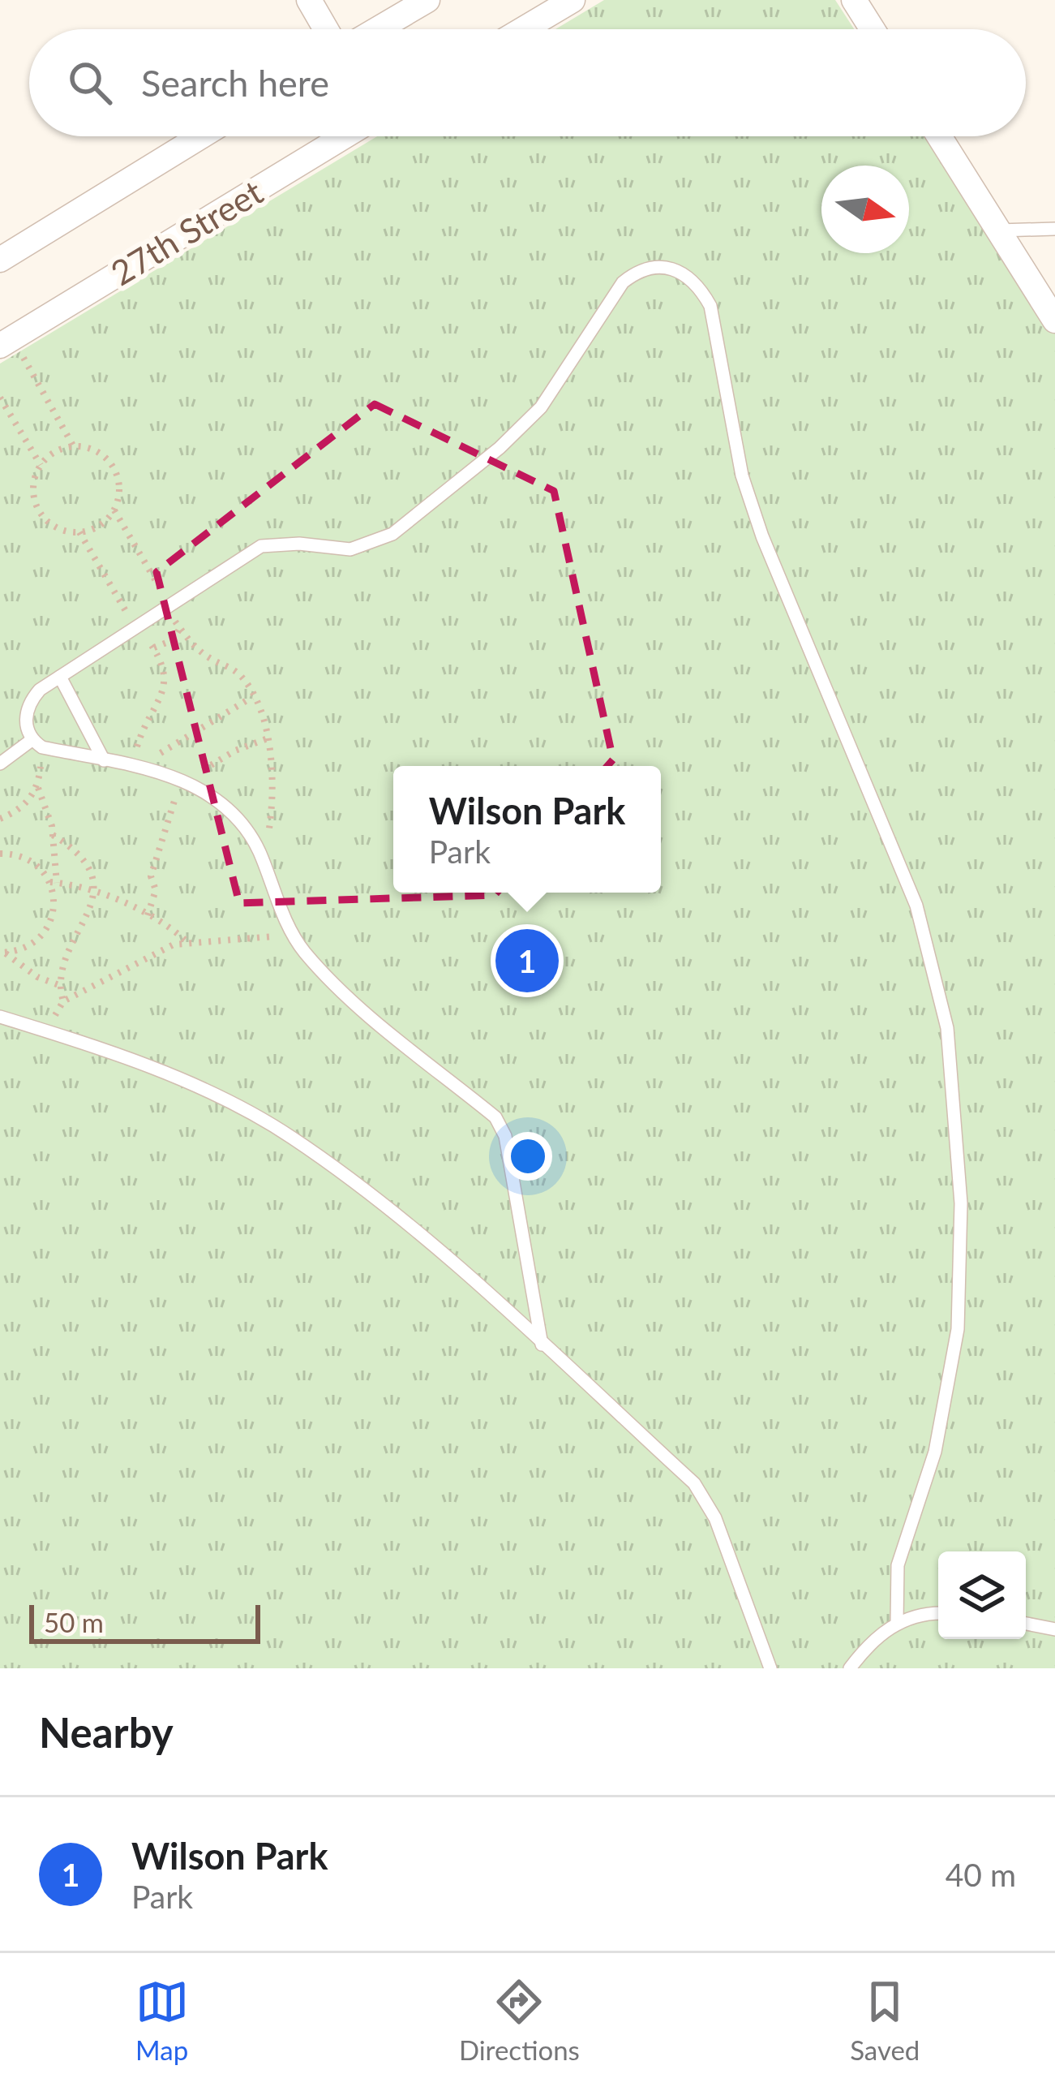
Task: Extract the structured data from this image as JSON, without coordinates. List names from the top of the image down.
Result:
{
  "streets": {
    "street": ["27th Street"]
  },
  "scale_bar": "50 m",
  "north": "right",
  "page": {
    "search": "Search here",
    "popup": ["Wilson Park", "Park"],
    "pins": "1",
    "scale": "50 m",
    "heading": "Nearby",
    "list": [
      {
        "mark": "1",
        "name": "Wilson Park",
        "note": "Park",
        "value": "40 m"
      }
    ],
    "nav": ["Map", "Directions", "Saved"]
  }
}
